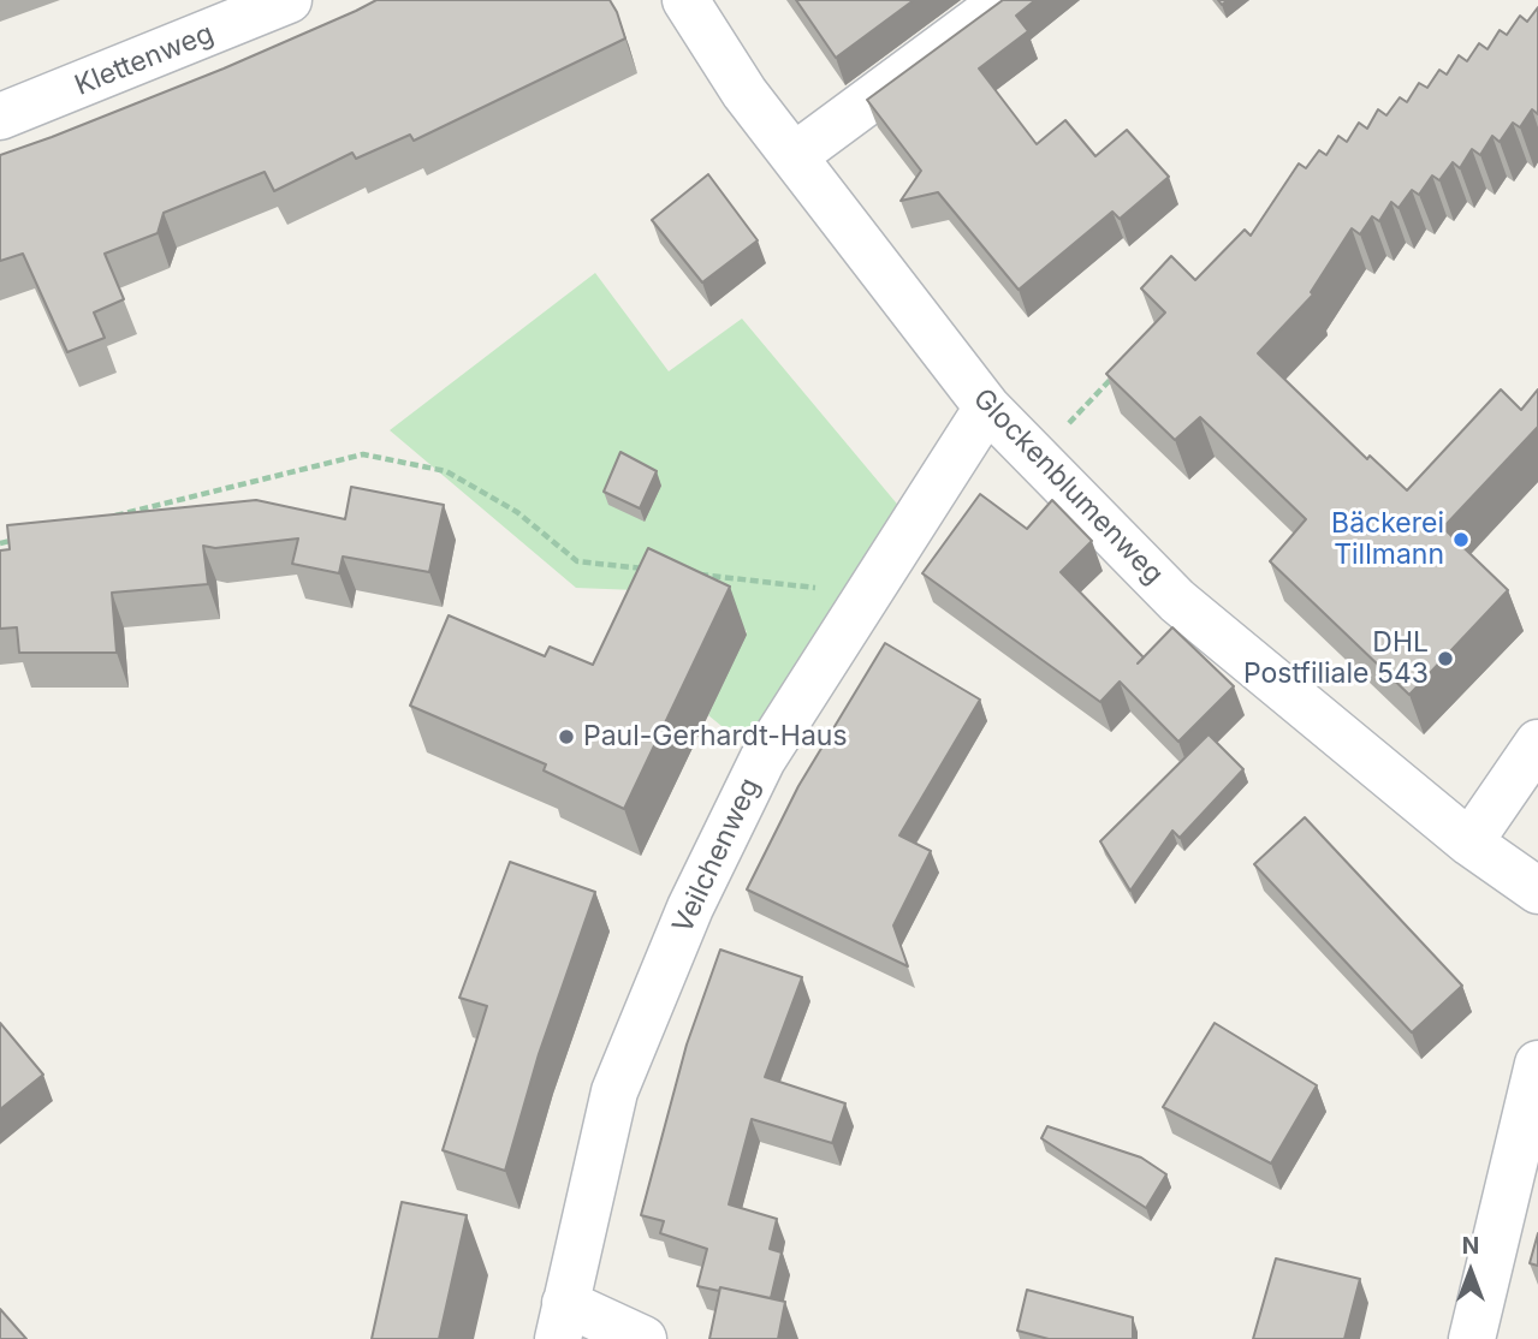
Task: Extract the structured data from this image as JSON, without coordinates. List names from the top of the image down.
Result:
{
  "streets": {
    "street": ["Klettenweg", "Glockenblumenweg", "Veilchenweg"]
  },
  "crossings": [
    ["Glockenblumenweg", "Veilchenweg"]
  ],
  "places": ["Bäckerei Tillmann", "DHL Postfiliale 543", "Paul-Gerhardt-Haus"],
  "north": "top"
}
